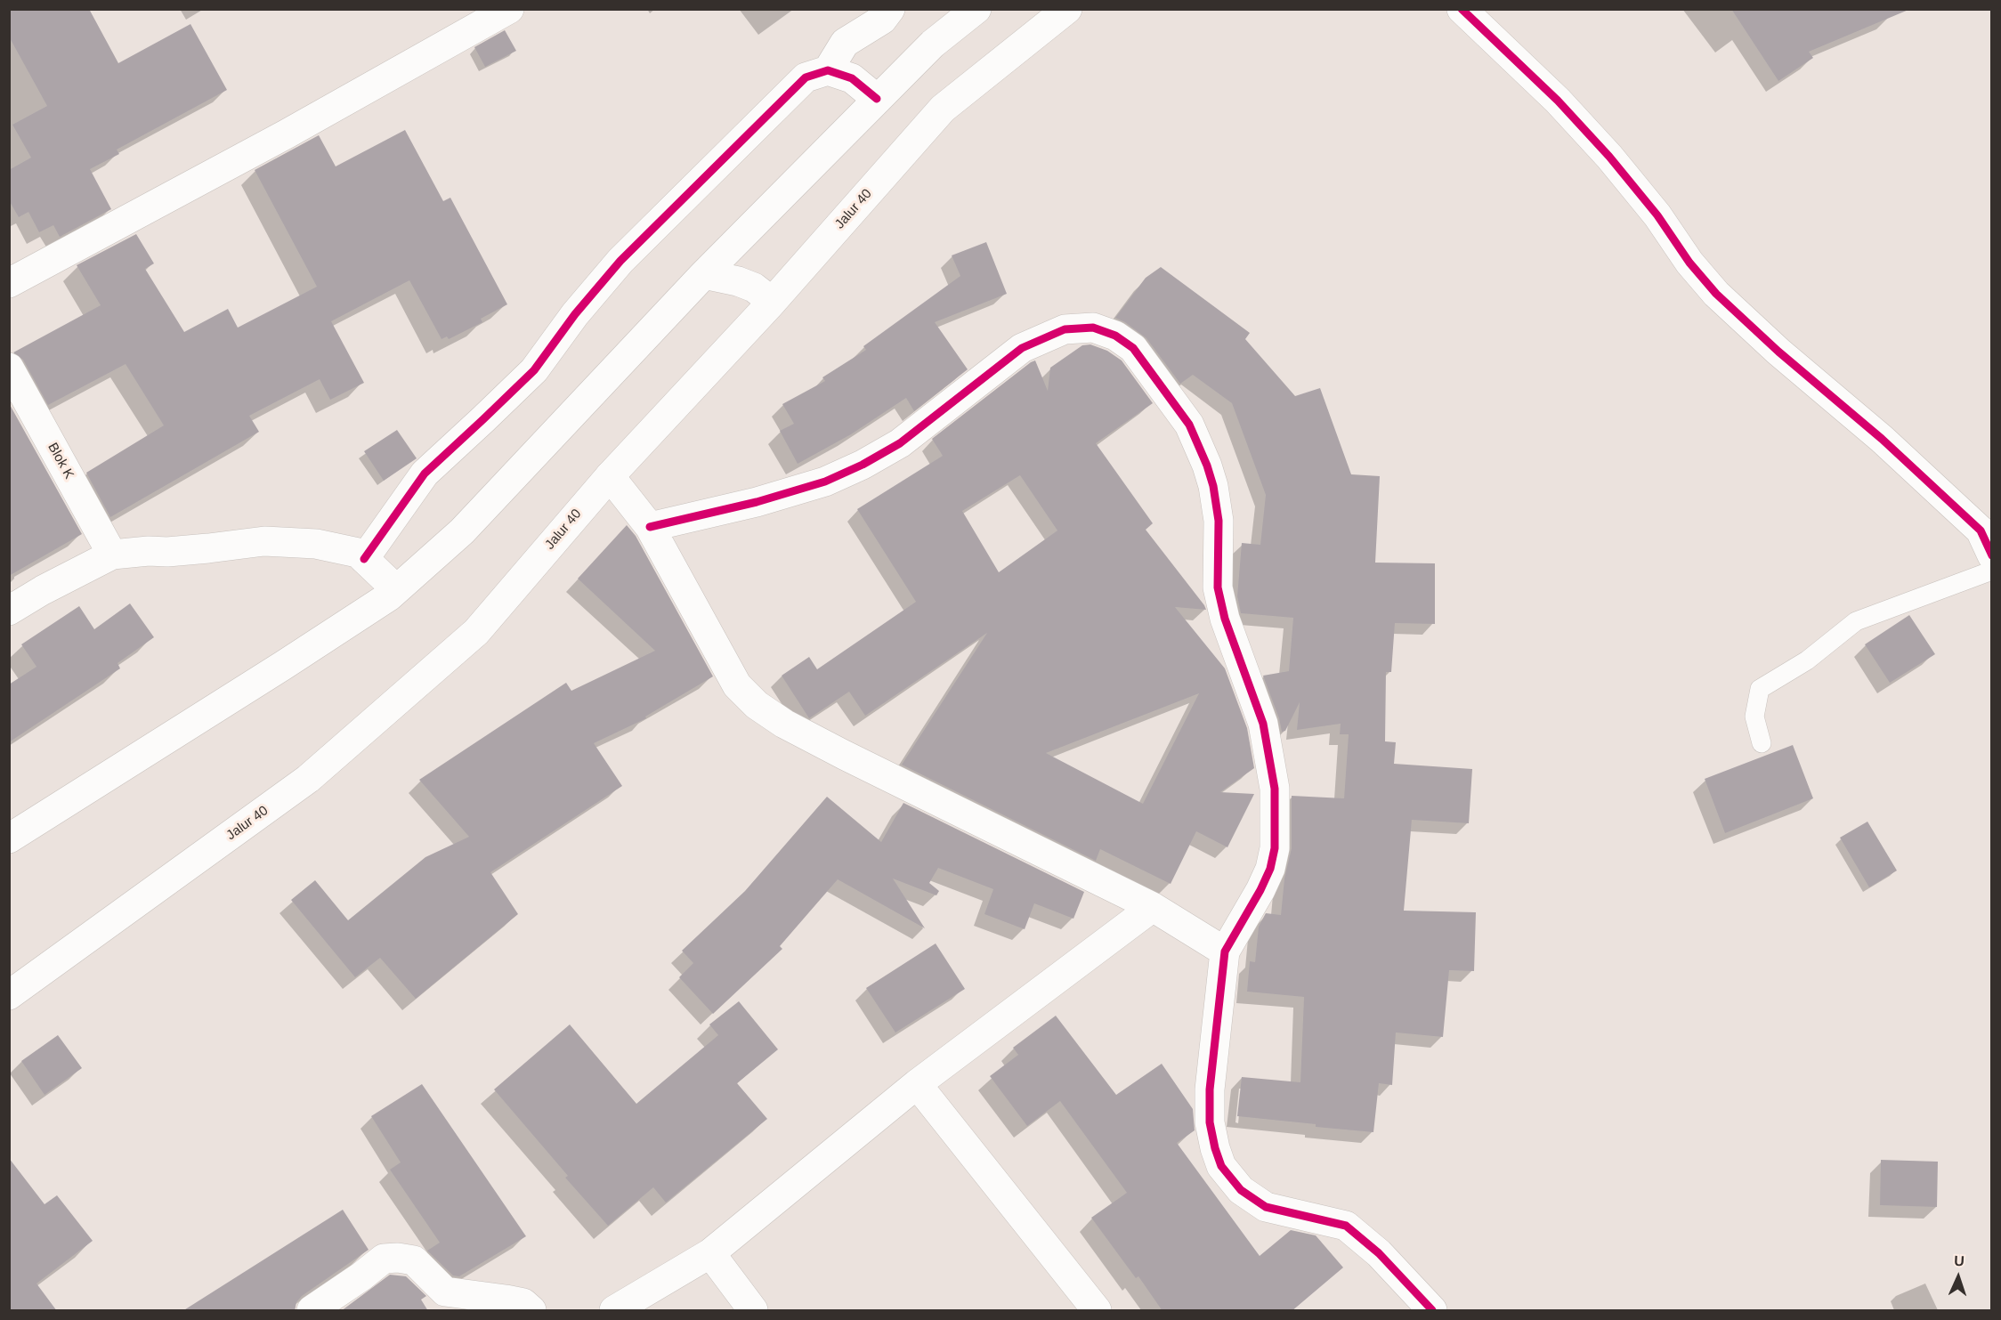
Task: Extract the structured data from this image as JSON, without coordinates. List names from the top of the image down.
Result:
{
  "streets": {
    "main road": ["Jalur 40", "Blok K"]
  },
  "north": "top"
}
